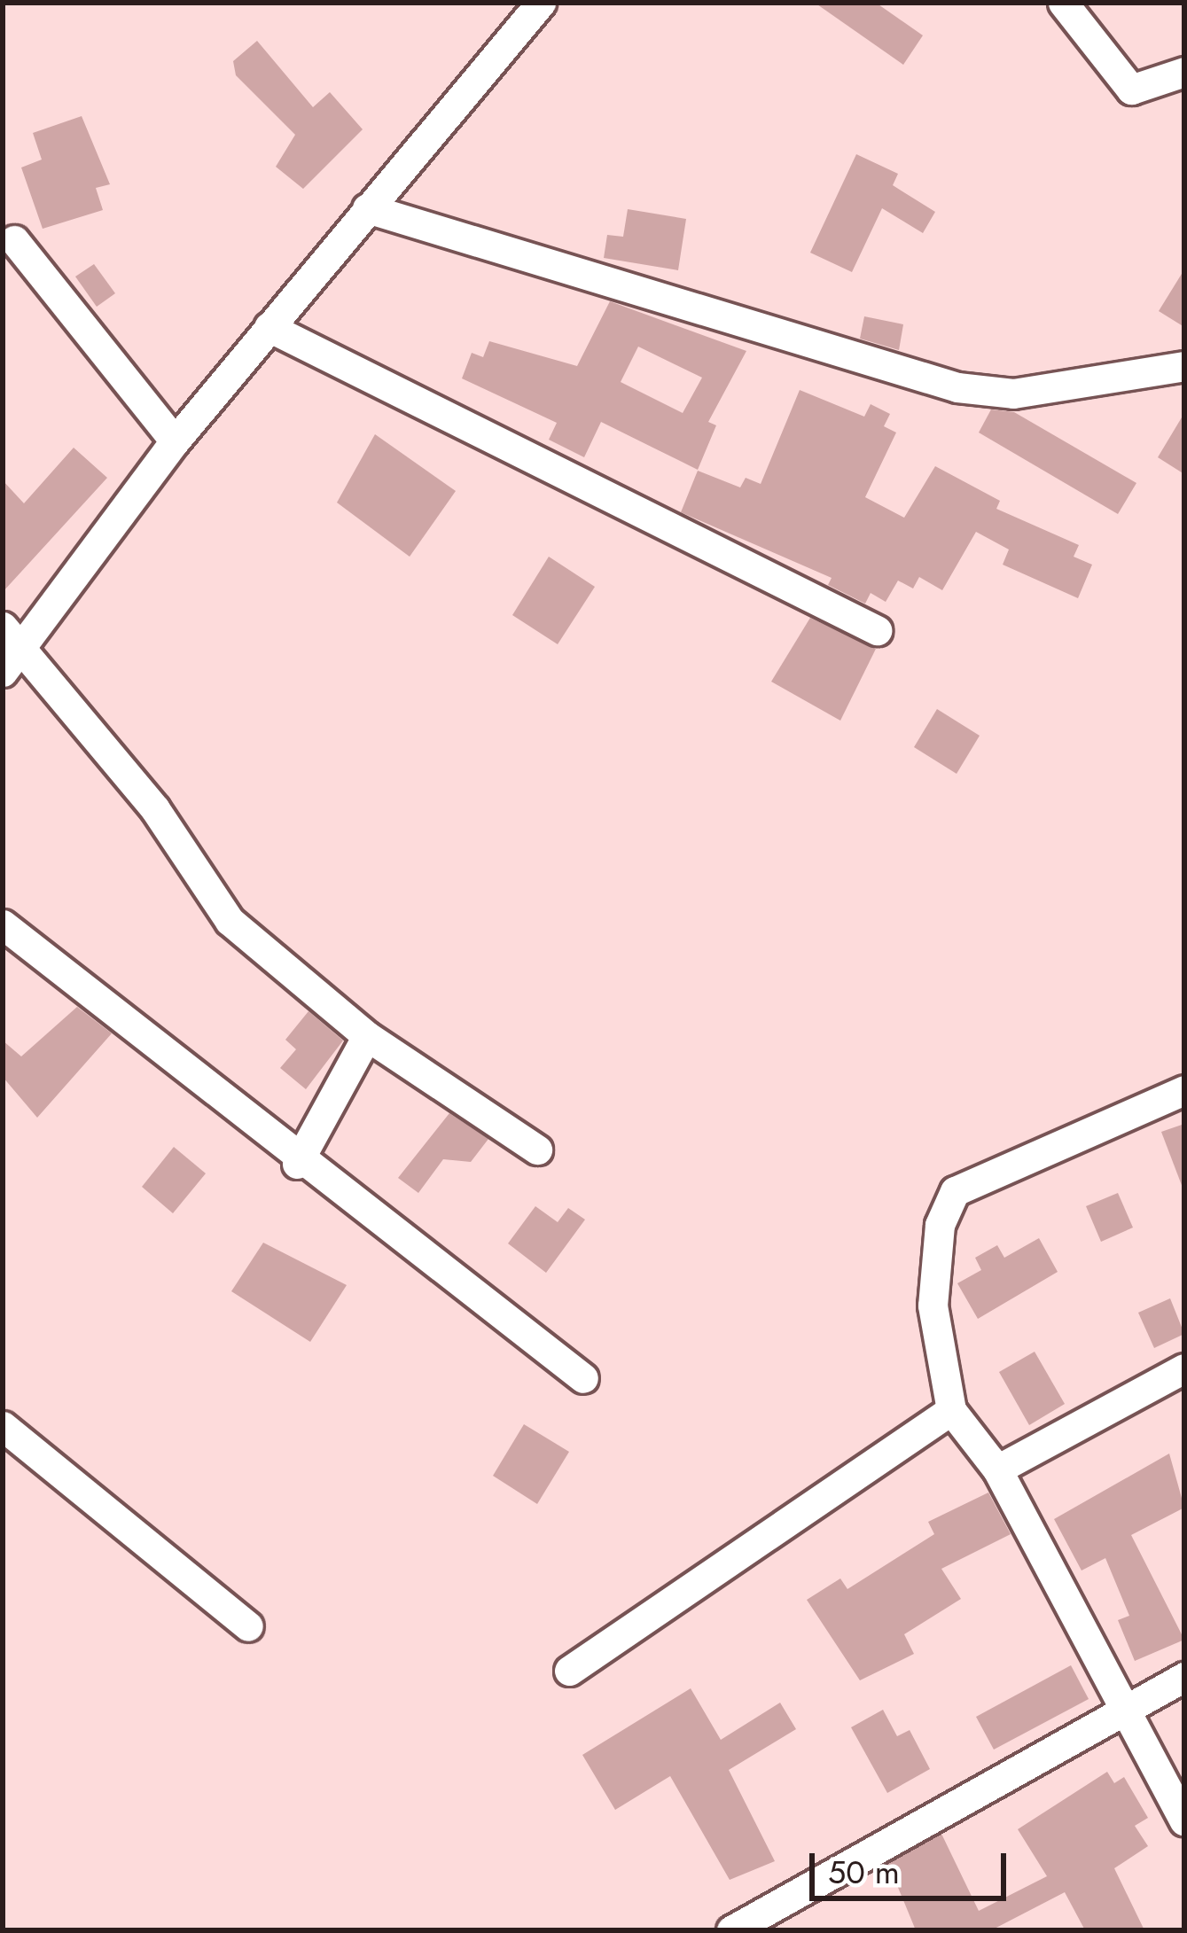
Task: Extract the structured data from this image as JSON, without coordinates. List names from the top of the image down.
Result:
{
  "scale_bar": "50 m"
}
